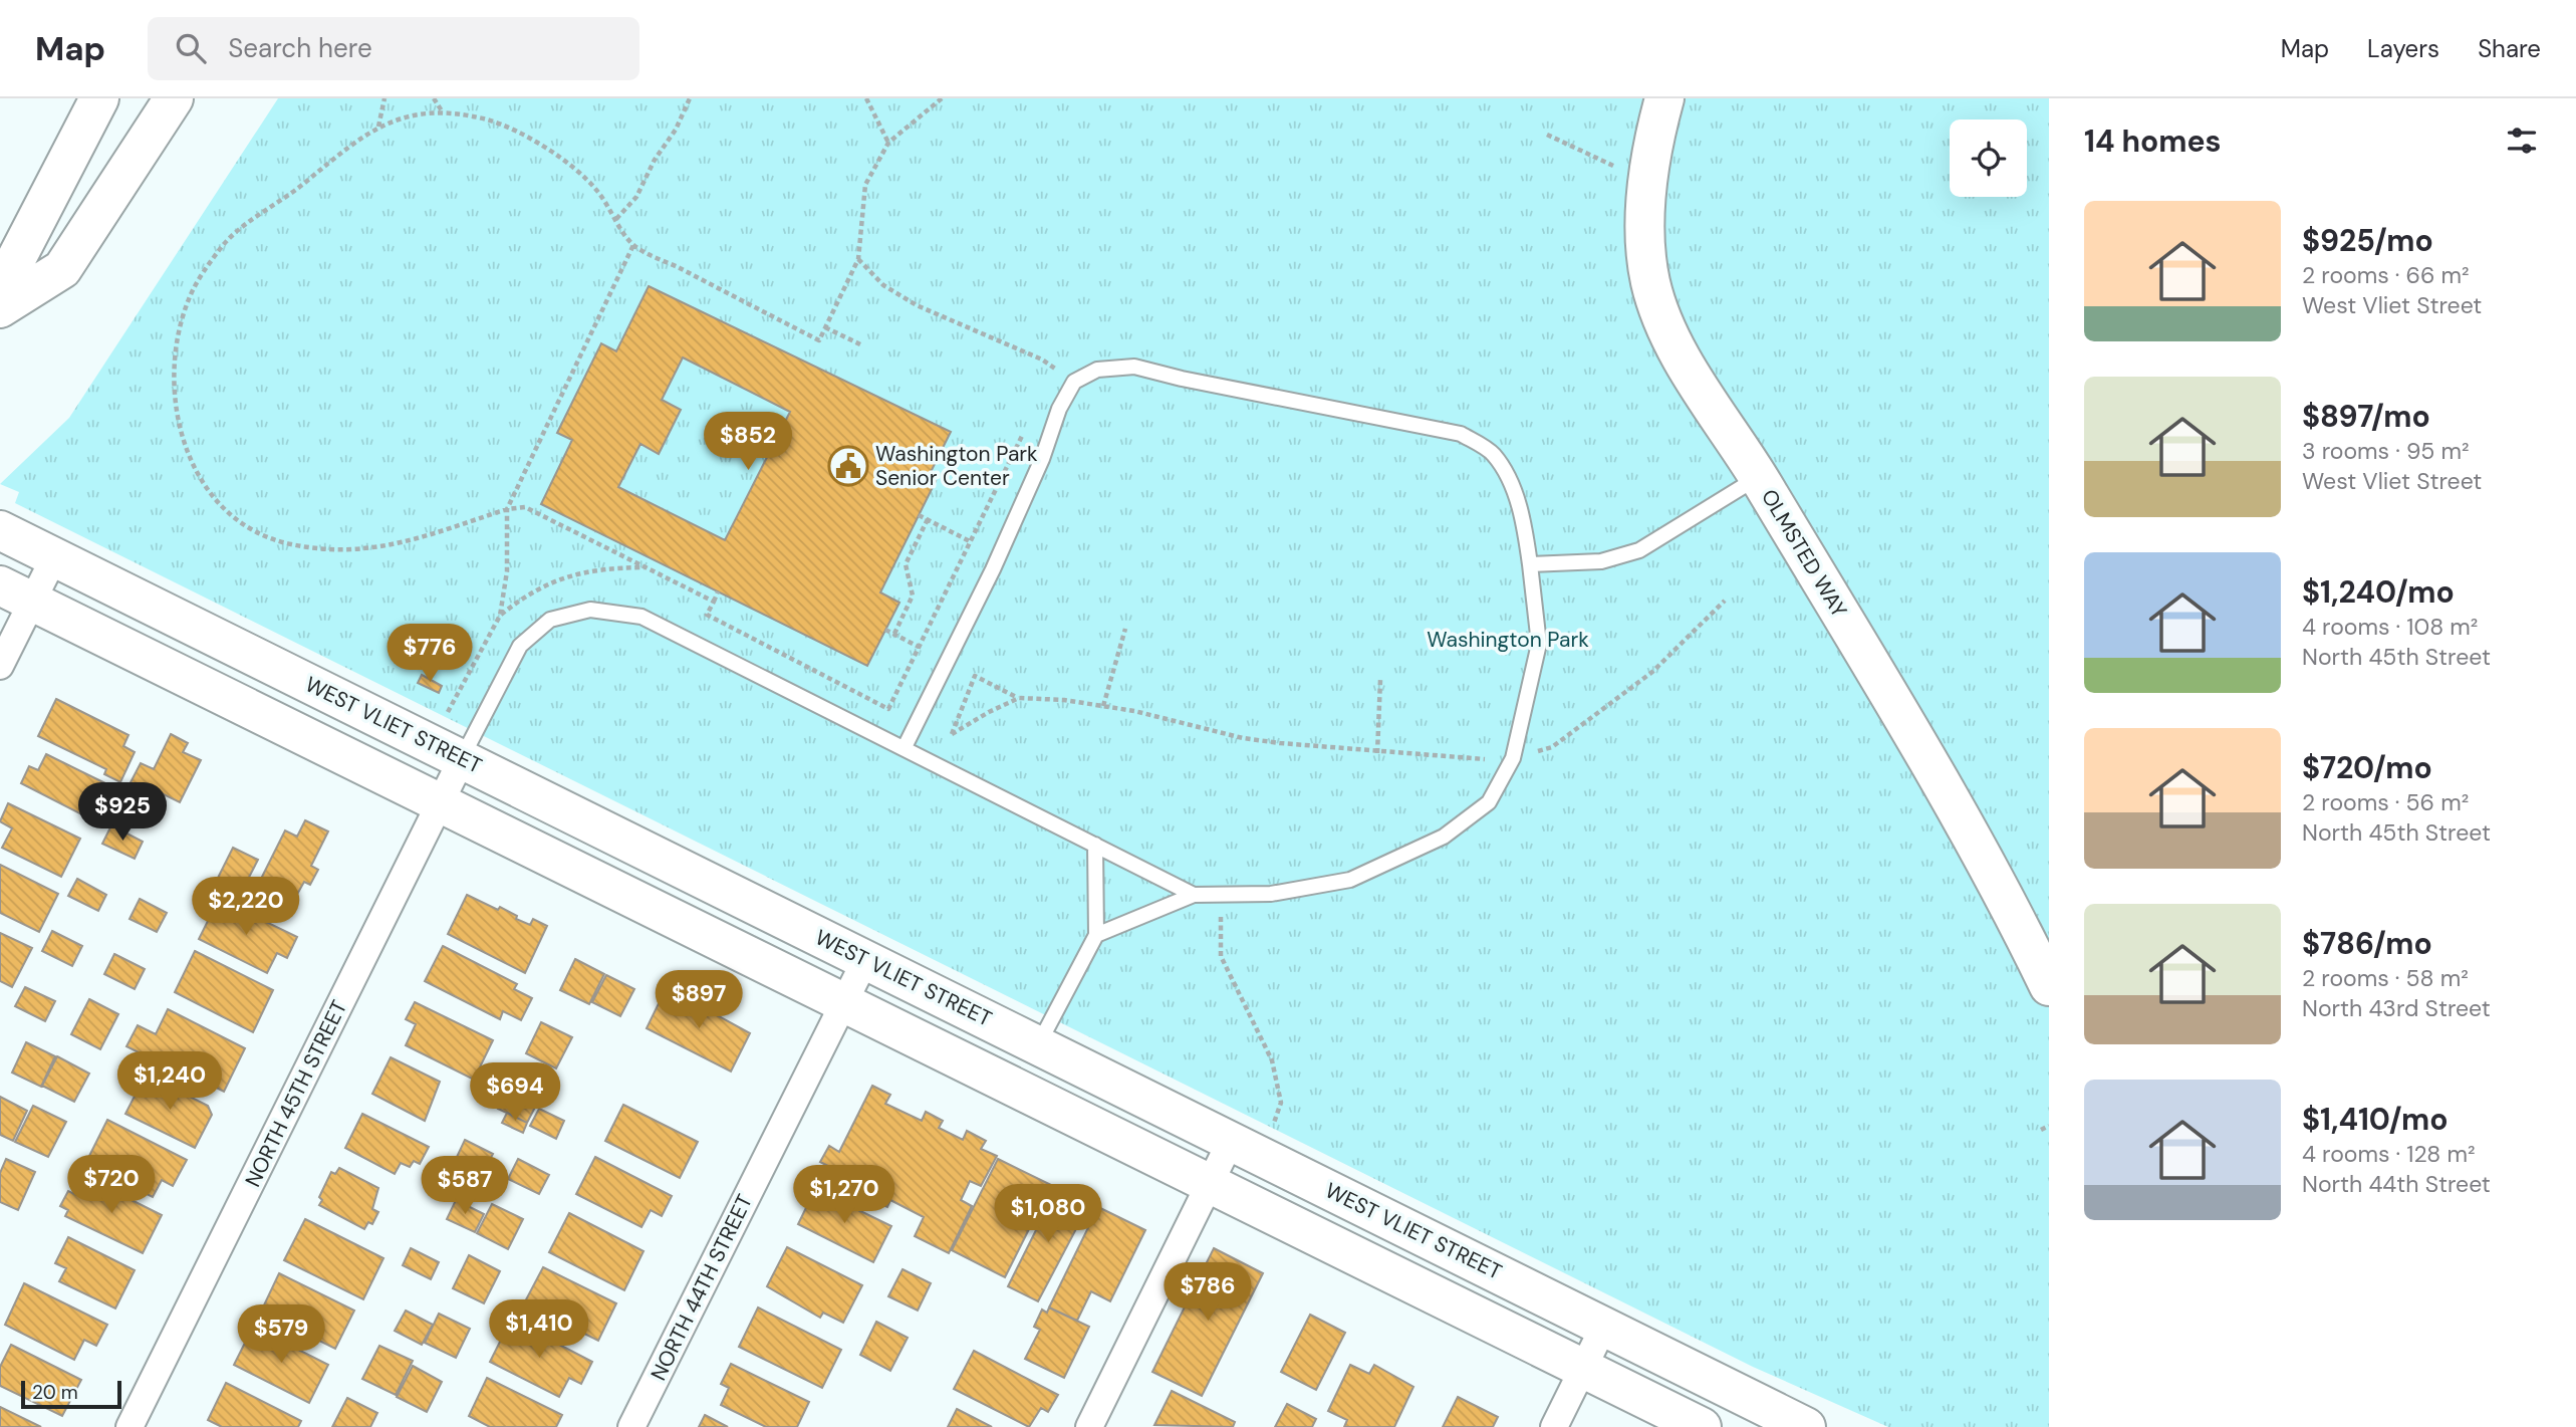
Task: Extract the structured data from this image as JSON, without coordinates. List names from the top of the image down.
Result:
{
  "streets": {
    "main road": ["OLMSTED WAY", "WEST VLIET STREET"],
    "street": ["NORTH 45TH STREET", "NORTH 44TH STREET"]
  },
  "crossings": [
    ["WEST VLIET STREET", "NORTH 45TH STREET"],
    ["WEST VLIET STREET", "NORTH 44TH STREET"]
  ],
  "parks": ["Washington Park"],
  "places": {
    "public building": ["Washington Park Senior Center"]
  },
  "scale_bar": "20 m",
  "page": {
    "header": "Map",
    "search": "Search here",
    "nav": ["Map", "Layers", "Share"],
    "heading": "14 homes",
    "list": [
      {
        "name": "$925/mo",
        "note": "2 rooms · 66 m² · West Vliet Street"
      },
      {
        "name": "$897/mo",
        "note": "3 rooms · 95 m² · West Vliet Street"
      },
      {
        "name": "$1,240/mo",
        "note": "4 rooms · 108 m² · North 45th Street"
      },
      {
        "name": "$720/mo",
        "note": "2 rooms · 56 m² · North 45th Street"
      },
      {
        "name": "$786/mo",
        "note": "2 rooms · 58 m² · North 43rd Street"
      },
      {
        "name": "$1,410/mo",
        "note": "4 rooms · 128 m² · North 44th Street"
      }
    ],
    "price": [
      "$852",
      "$776",
      "$925",
      "$2,220",
      "$897",
      "$1,240",
      "$694",
      "$720",
      "$587",
      "$1,270",
      "$1,080",
      "$786",
      "$1,410",
      "$579"
    ],
    "scale": "20 m"
  }
}
